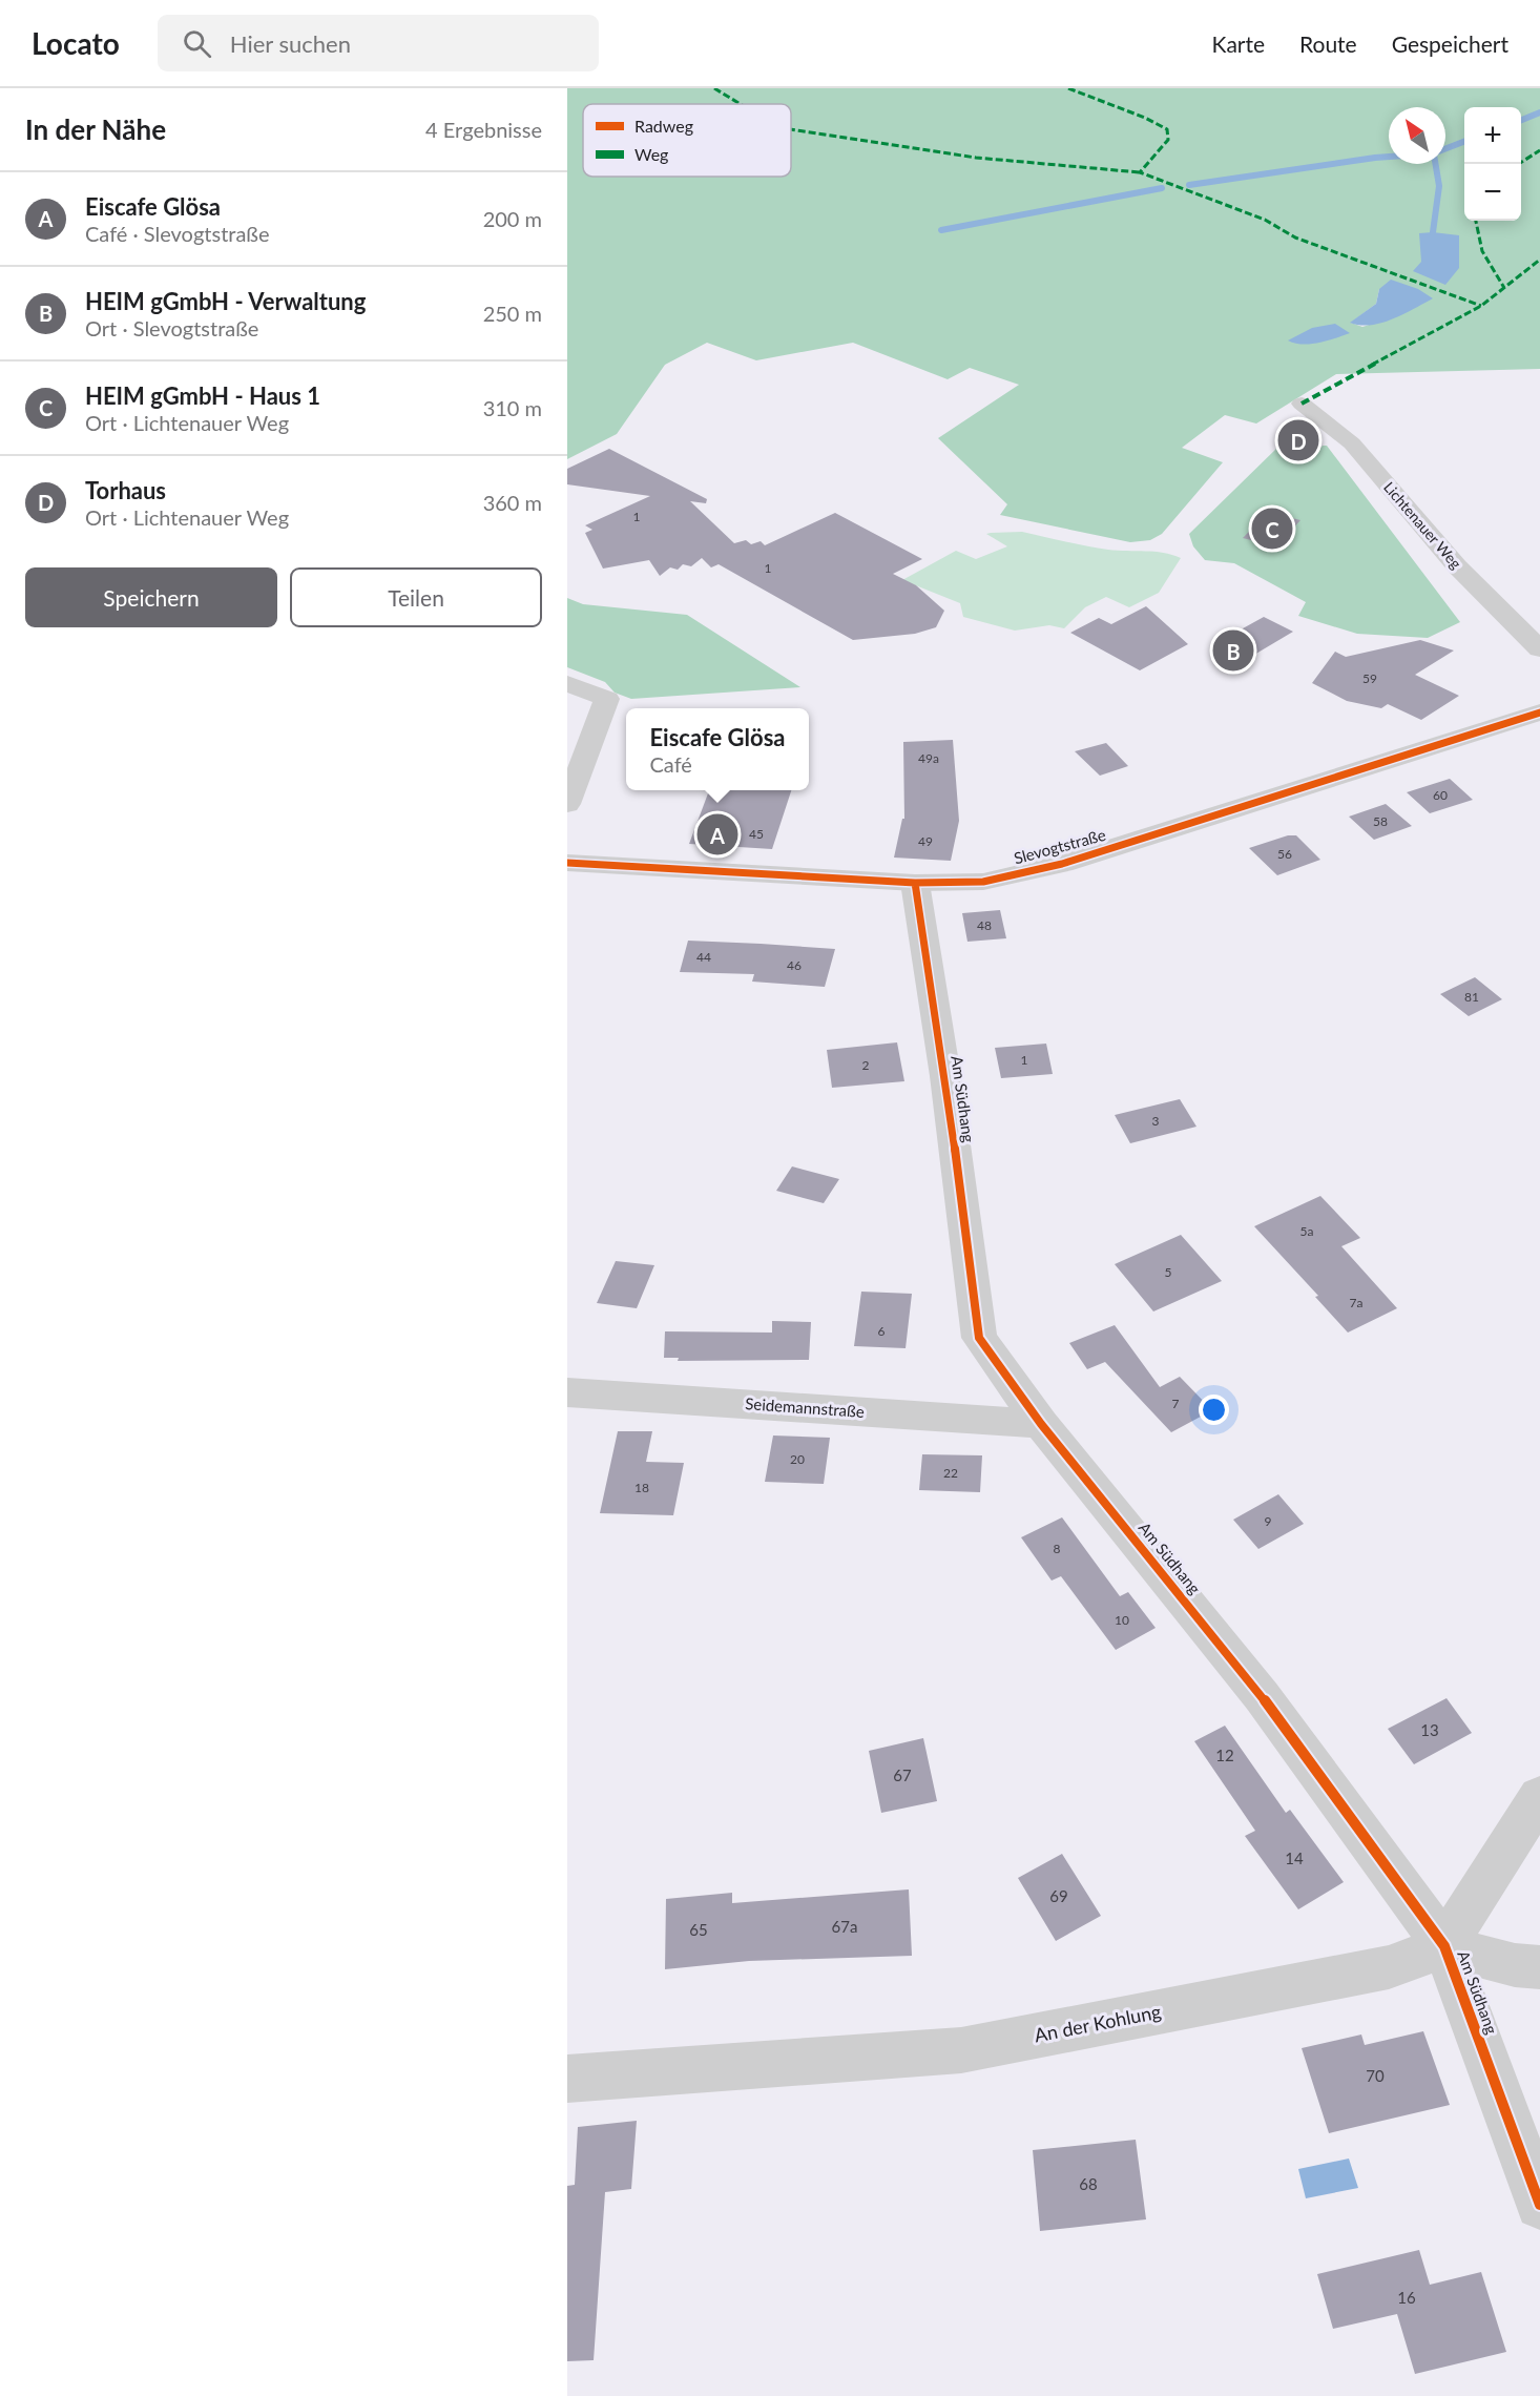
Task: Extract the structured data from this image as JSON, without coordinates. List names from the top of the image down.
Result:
{
  "streets": {
    "street": [
      "Lichtenauer Weg",
      "Slevogtstraße",
      "Am Südhang",
      "Seidemannstraße",
      "An der Kohlung"
    ]
  },
  "crossings": [
    ["Slevogtstraße", "Am Südhang"],
    ["Am Südhang", "Seidemannstraße"],
    ["Am Südhang", "An der Kohlung"]
  ],
  "house_numbers": [
    "1",
    "1",
    "59",
    "49a",
    "60",
    "58",
    "45",
    "49",
    "56",
    "48",
    "44",
    "46",
    "81",
    "1",
    "2",
    "3",
    "5a",
    "5",
    "7a",
    "6",
    "7",
    "20",
    "22",
    "18",
    "9",
    "8",
    "10",
    "13",
    "12",
    "67",
    "14",
    "69",
    "67a",
    "65",
    "70",
    "68",
    "16"
  ],
  "legend": ["Radweg", "Weg"],
  "north": "top left",
  "page": {
    "header": "Locato",
    "search": "Hier suchen",
    "nav": ["Karte", "Route", "Gespeichert"],
    "heading": ["In der Nähe", "4 Ergebnisse"],
    "map_buttons": ["+", "−"],
    "list": [
      {
        "mark": "A",
        "name": "Eiscafe Glösa",
        "note": "Café · Slevogtstraße",
        "value": "200 m"
      },
      {
        "mark": "B",
        "name": "HEIM gGmbH - Verwaltung",
        "note": "Ort · Slevogtstraße",
        "value": "250 m"
      },
      {
        "mark": "C",
        "name": "HEIM gGmbH - Haus 1",
        "note": "Ort · Lichtenauer Weg",
        "value": "310 m"
      },
      {
        "mark": "D",
        "name": "Torhaus",
        "note": "Ort · Lichtenauer Weg",
        "value": "360 m"
      }
    ],
    "pins": [
      "D",
      "C",
      "B",
      "A"
    ],
    "buttons": ["Speichern", "Teilen"],
    "popup": ["Eiscafe Glösa", "Café"]
  }
}
